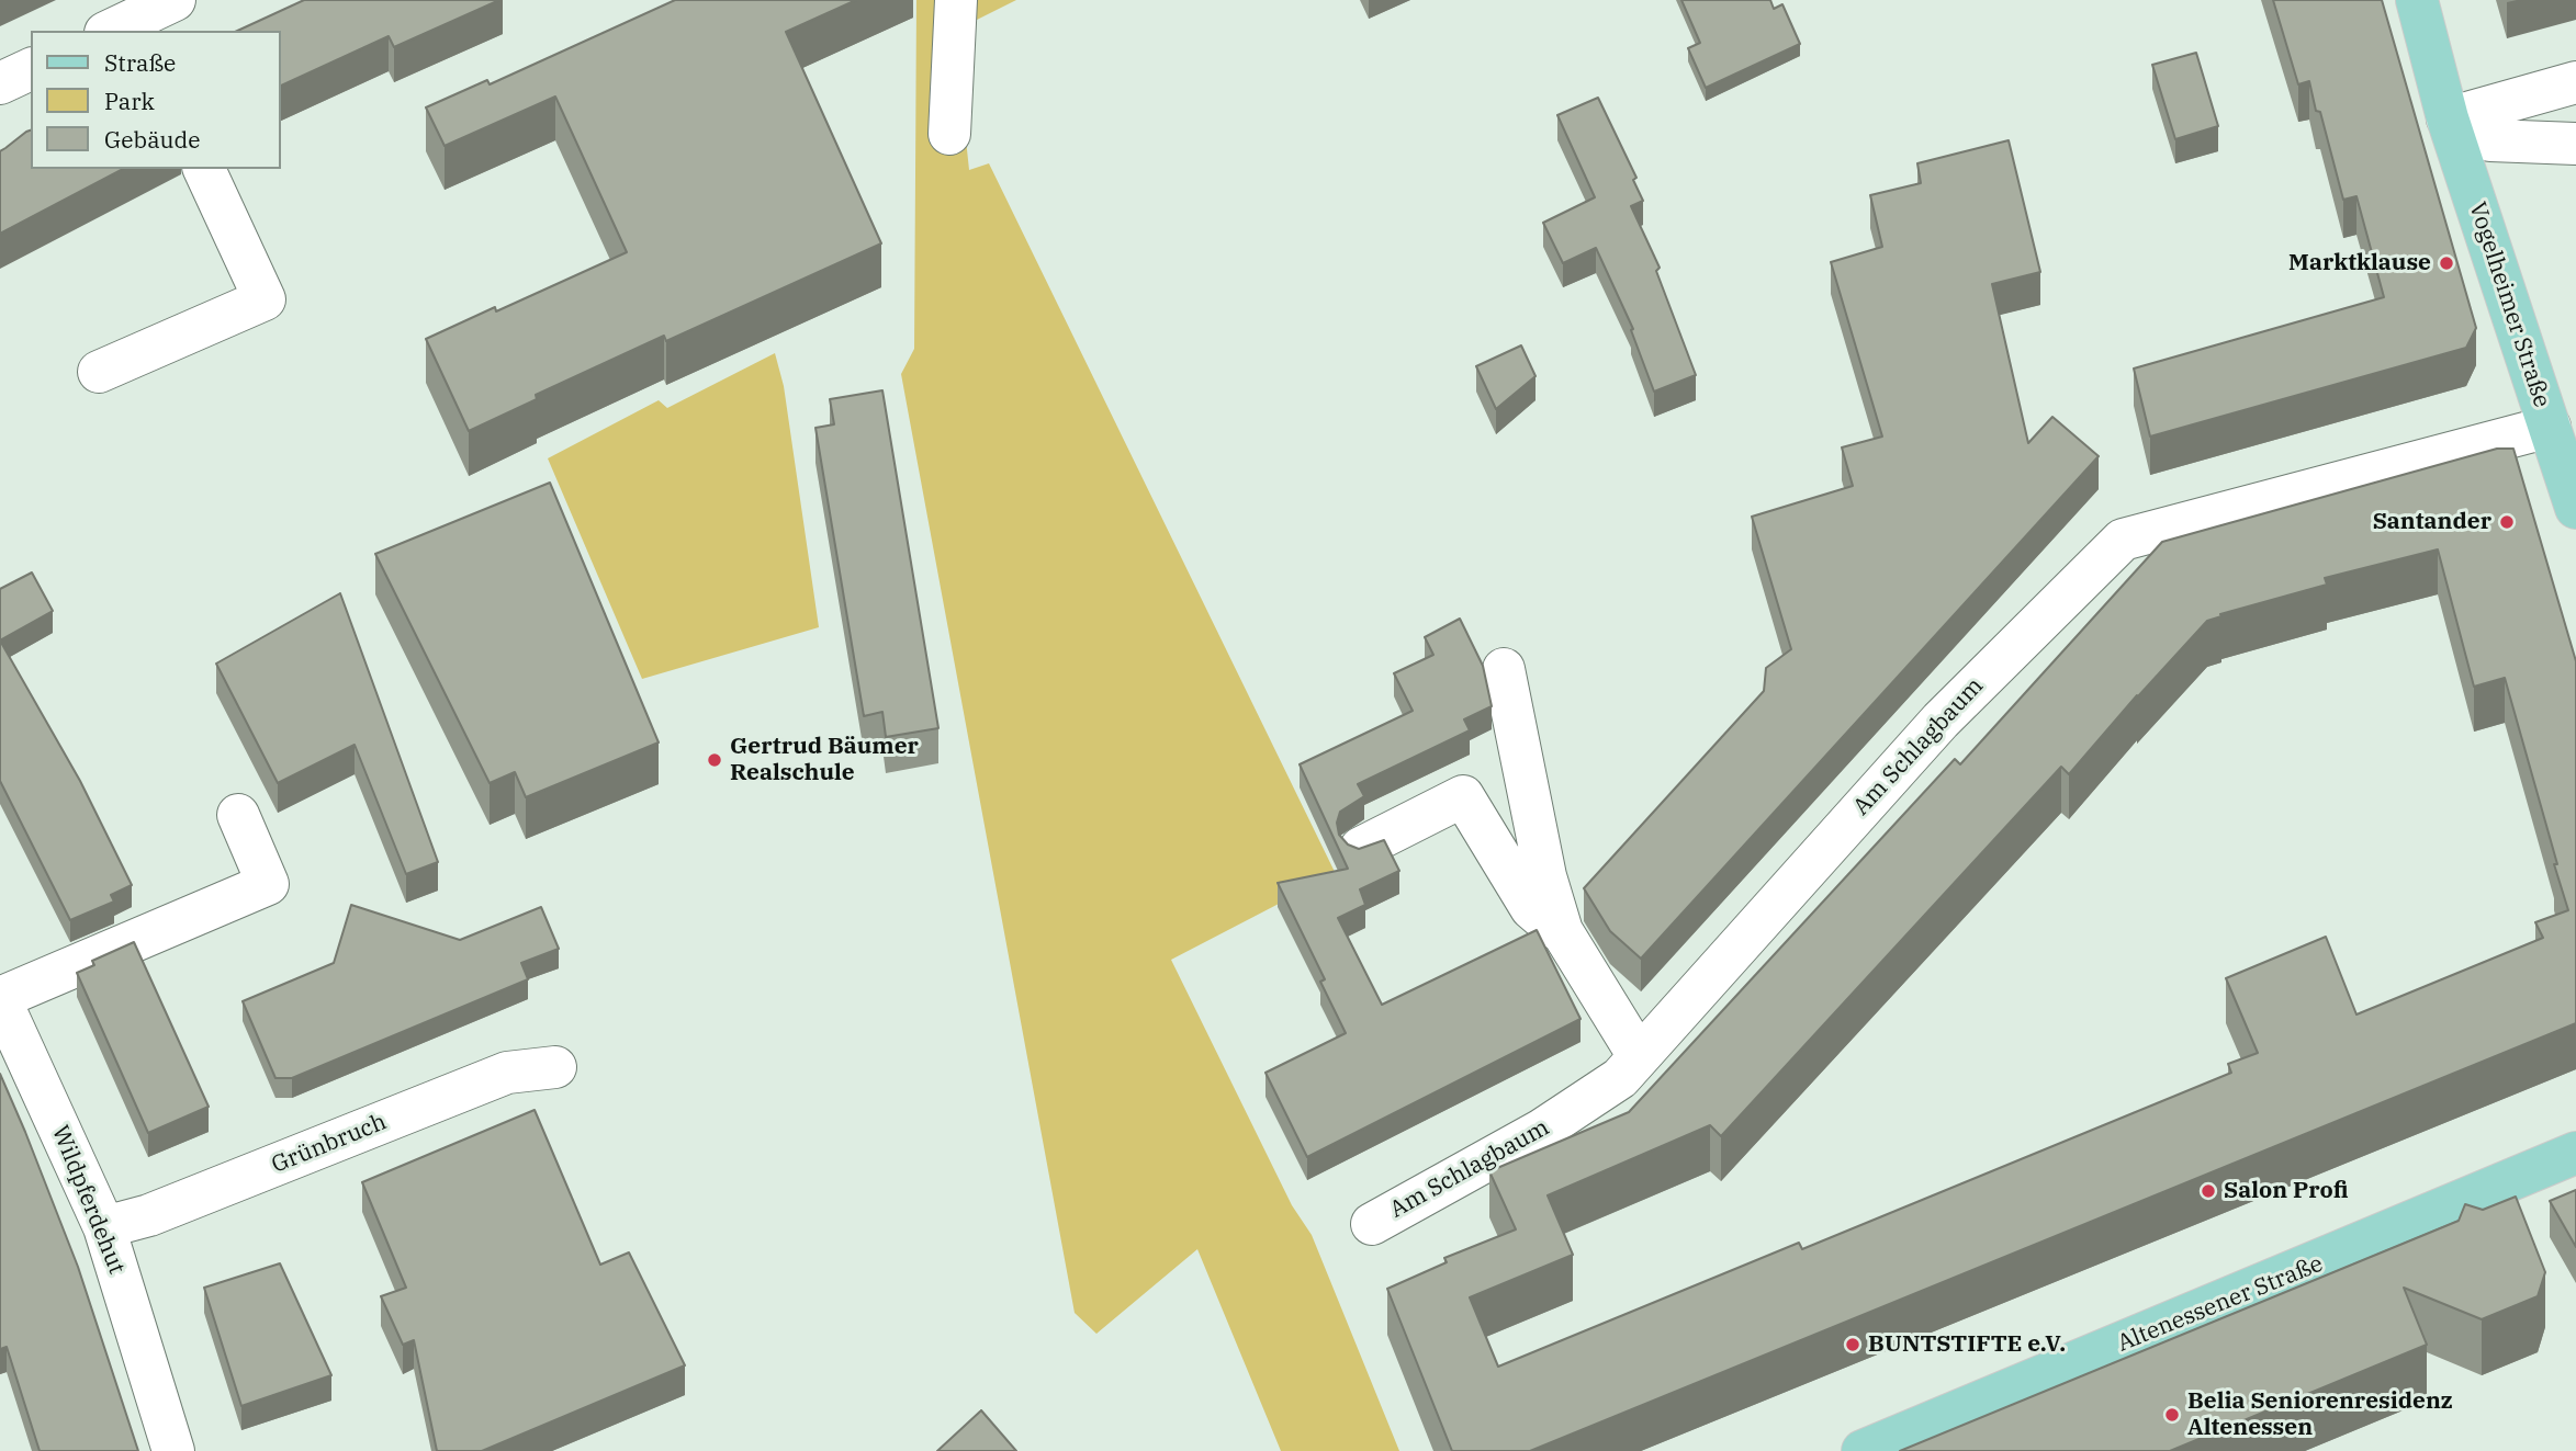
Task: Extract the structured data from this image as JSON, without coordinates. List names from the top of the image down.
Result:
{
  "streets": {
    "main road": ["Vogelheimer Straße", "Altenessener Straße"],
    "street": ["Am Schlagbaum", "Grünbruch", "Wildpferdehut"]
  },
  "crossings": [
    ["Vogelheimer Straße", "Am Schlagbaum"],
    ["Grünbruch", "Wildpferdehut"]
  ],
  "places": [
    "Marktklause",
    "Santander",
    "Gertrud Bäumer Realschule",
    "Salon Profi",
    "BUNTSTIFTE e.V.",
    "Belia Seniorenresidenz Altenessen"
  ],
  "legend": ["Straße", "Park", "Gebäude"]
}
